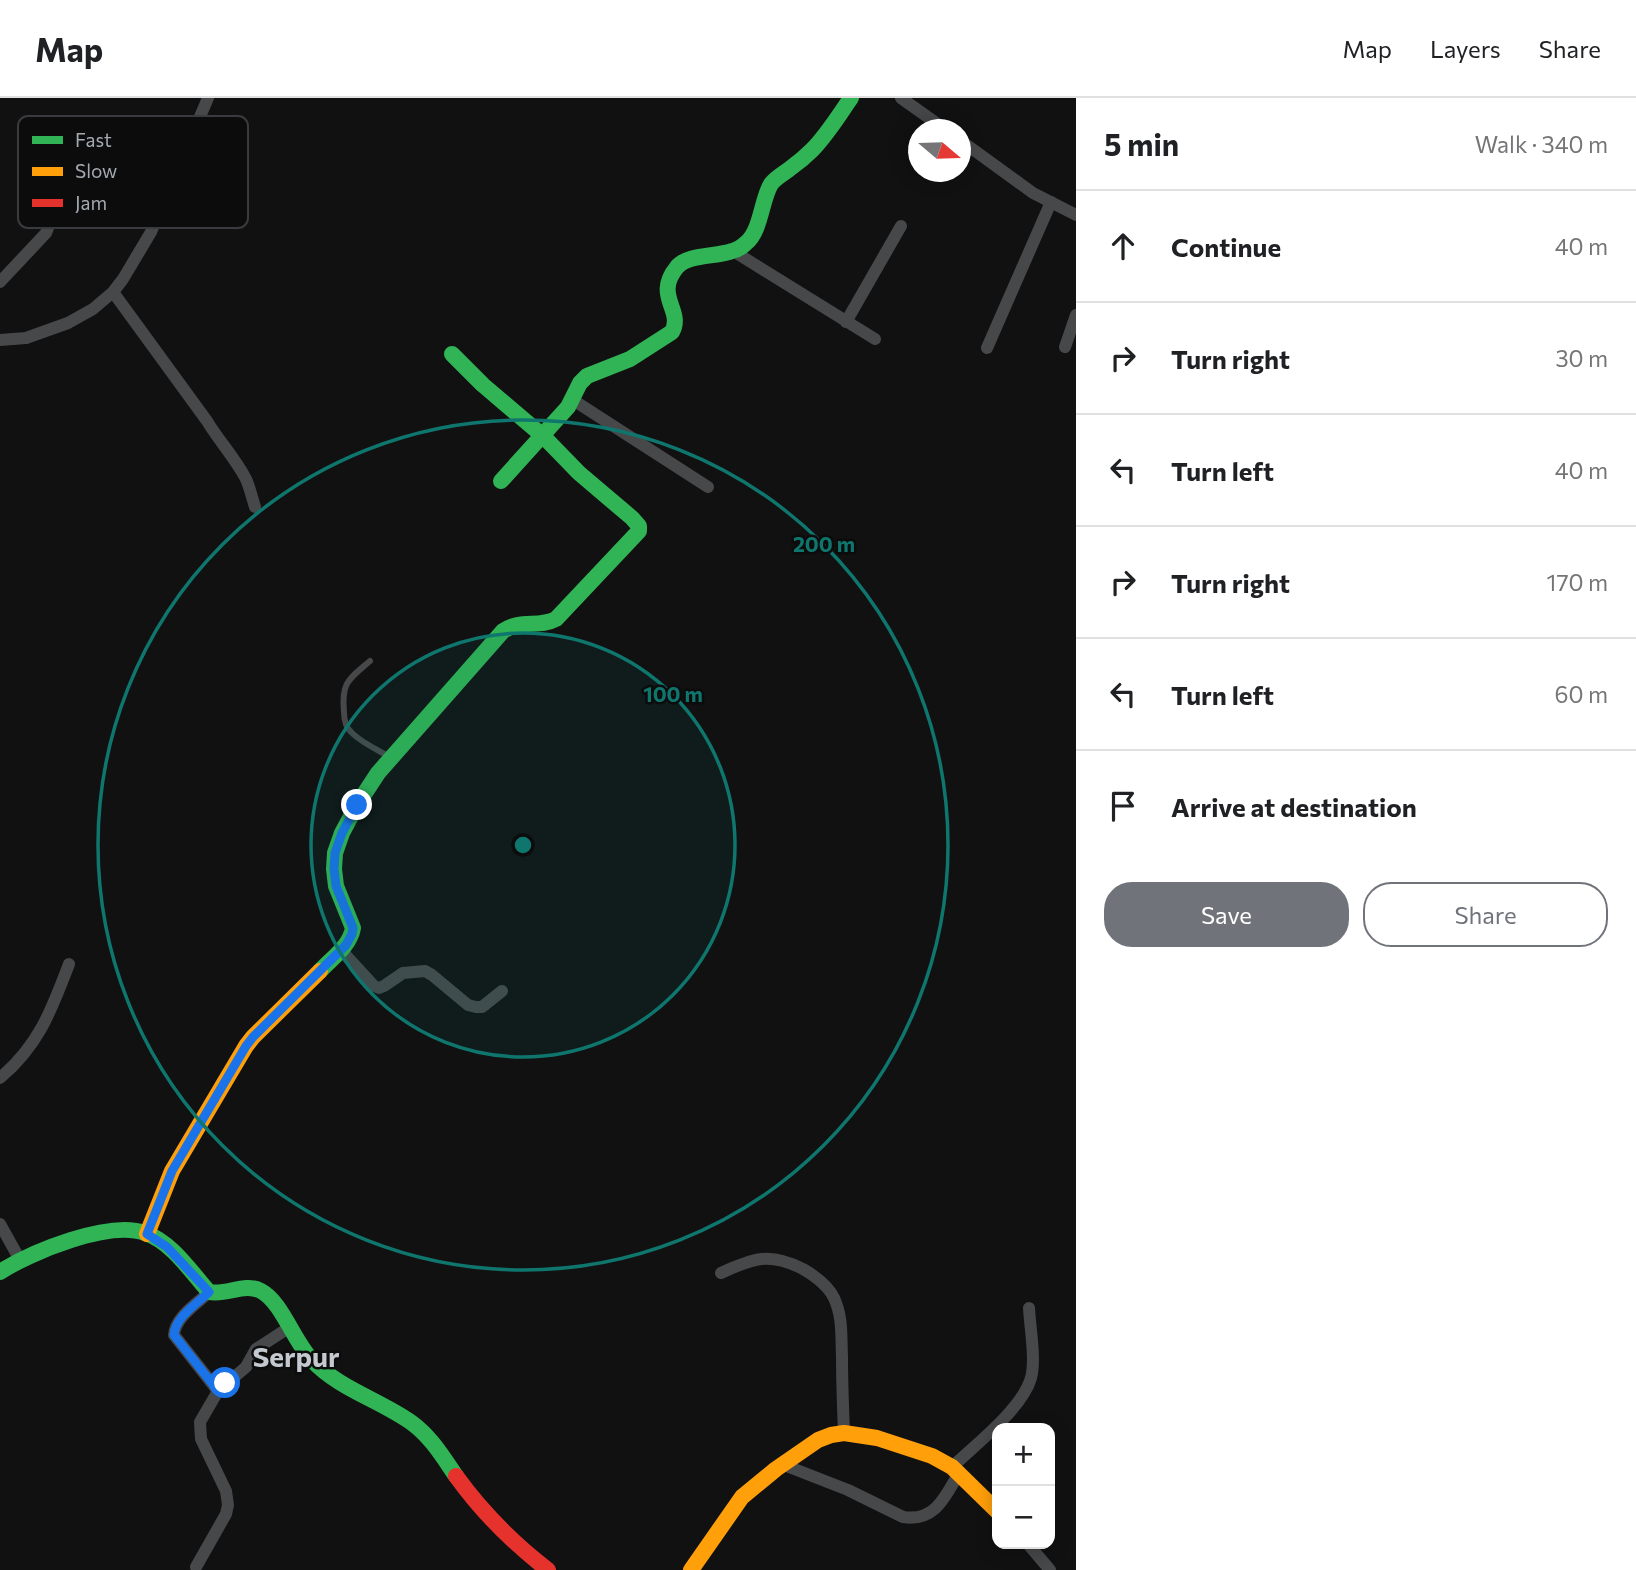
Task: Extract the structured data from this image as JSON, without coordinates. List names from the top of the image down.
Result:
{
  "districts": ["Serpur"],
  "legend": ["Fast", "Slow", "Jam"],
  "north": "right",
  "page": {
    "header": "Map",
    "nav": ["Map", "Layers", "Share"],
    "heading": ["5 min", "Walk · 340 m"],
    "list": [
      ["Continue", "40 m"],
      ["Turn right", "30 m"],
      ["Turn left", "40 m"],
      ["Turn right", "170 m"],
      ["Turn left", "60 m"],
      "Arrive at destination"
    ],
    "buttons": ["Save", "Share"],
    "map_buttons": ["+", "−"]
  },
  "rings": ["200 m", "100 m"]
}
